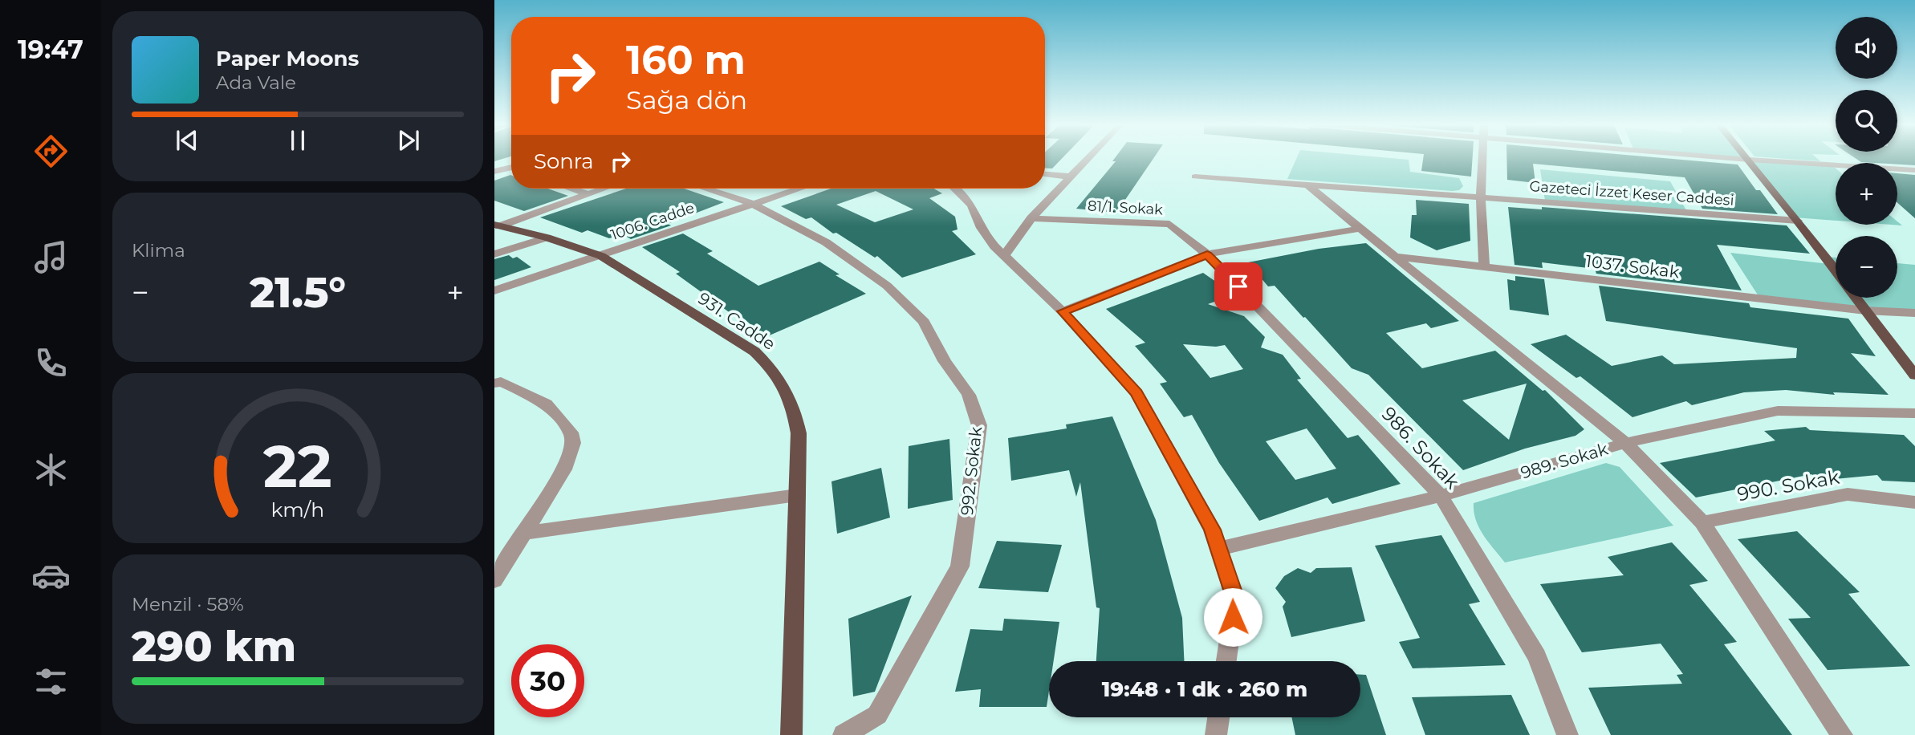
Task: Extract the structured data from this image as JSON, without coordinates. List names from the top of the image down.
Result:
{
  "streets": {
    "main road": ["931. Cadde"],
    "street": [
      "Gazeteci İzzet Keser Caddesi",
      "81/1. Sokak",
      "1006. Cadde",
      "1037. Sokak",
      "986. Sokak",
      "989. Sokak",
      "992. Sokak",
      "990. Sokak"
    ]
  },
  "crossings": [
    ["81/1. Sokak", "986. Sokak"],
    ["1006. Cadde", "931. Cadde"],
    ["1006. Cadde", "992. Sokak"],
    ["986. Sokak", "989. Sokak"]
  ],
  "page": {
    "tabs": "19:47",
    "map_buttons": ["+", "−"],
    "turn": ["160 m", "Sağa dön"],
    "song": ["Paper Moons", "Ada Vale"],
    "then": "Sonra",
    "tile": [
      "Klima",
      ["Menzil · 58%", "290 km"]
    ],
    "heat": ["−", "21.5°", "+"],
    "limit": "30",
    "trip": "19:48 · 1 dk · 260 m",
    "gauge": ["22", "km/h"]
  }
}
